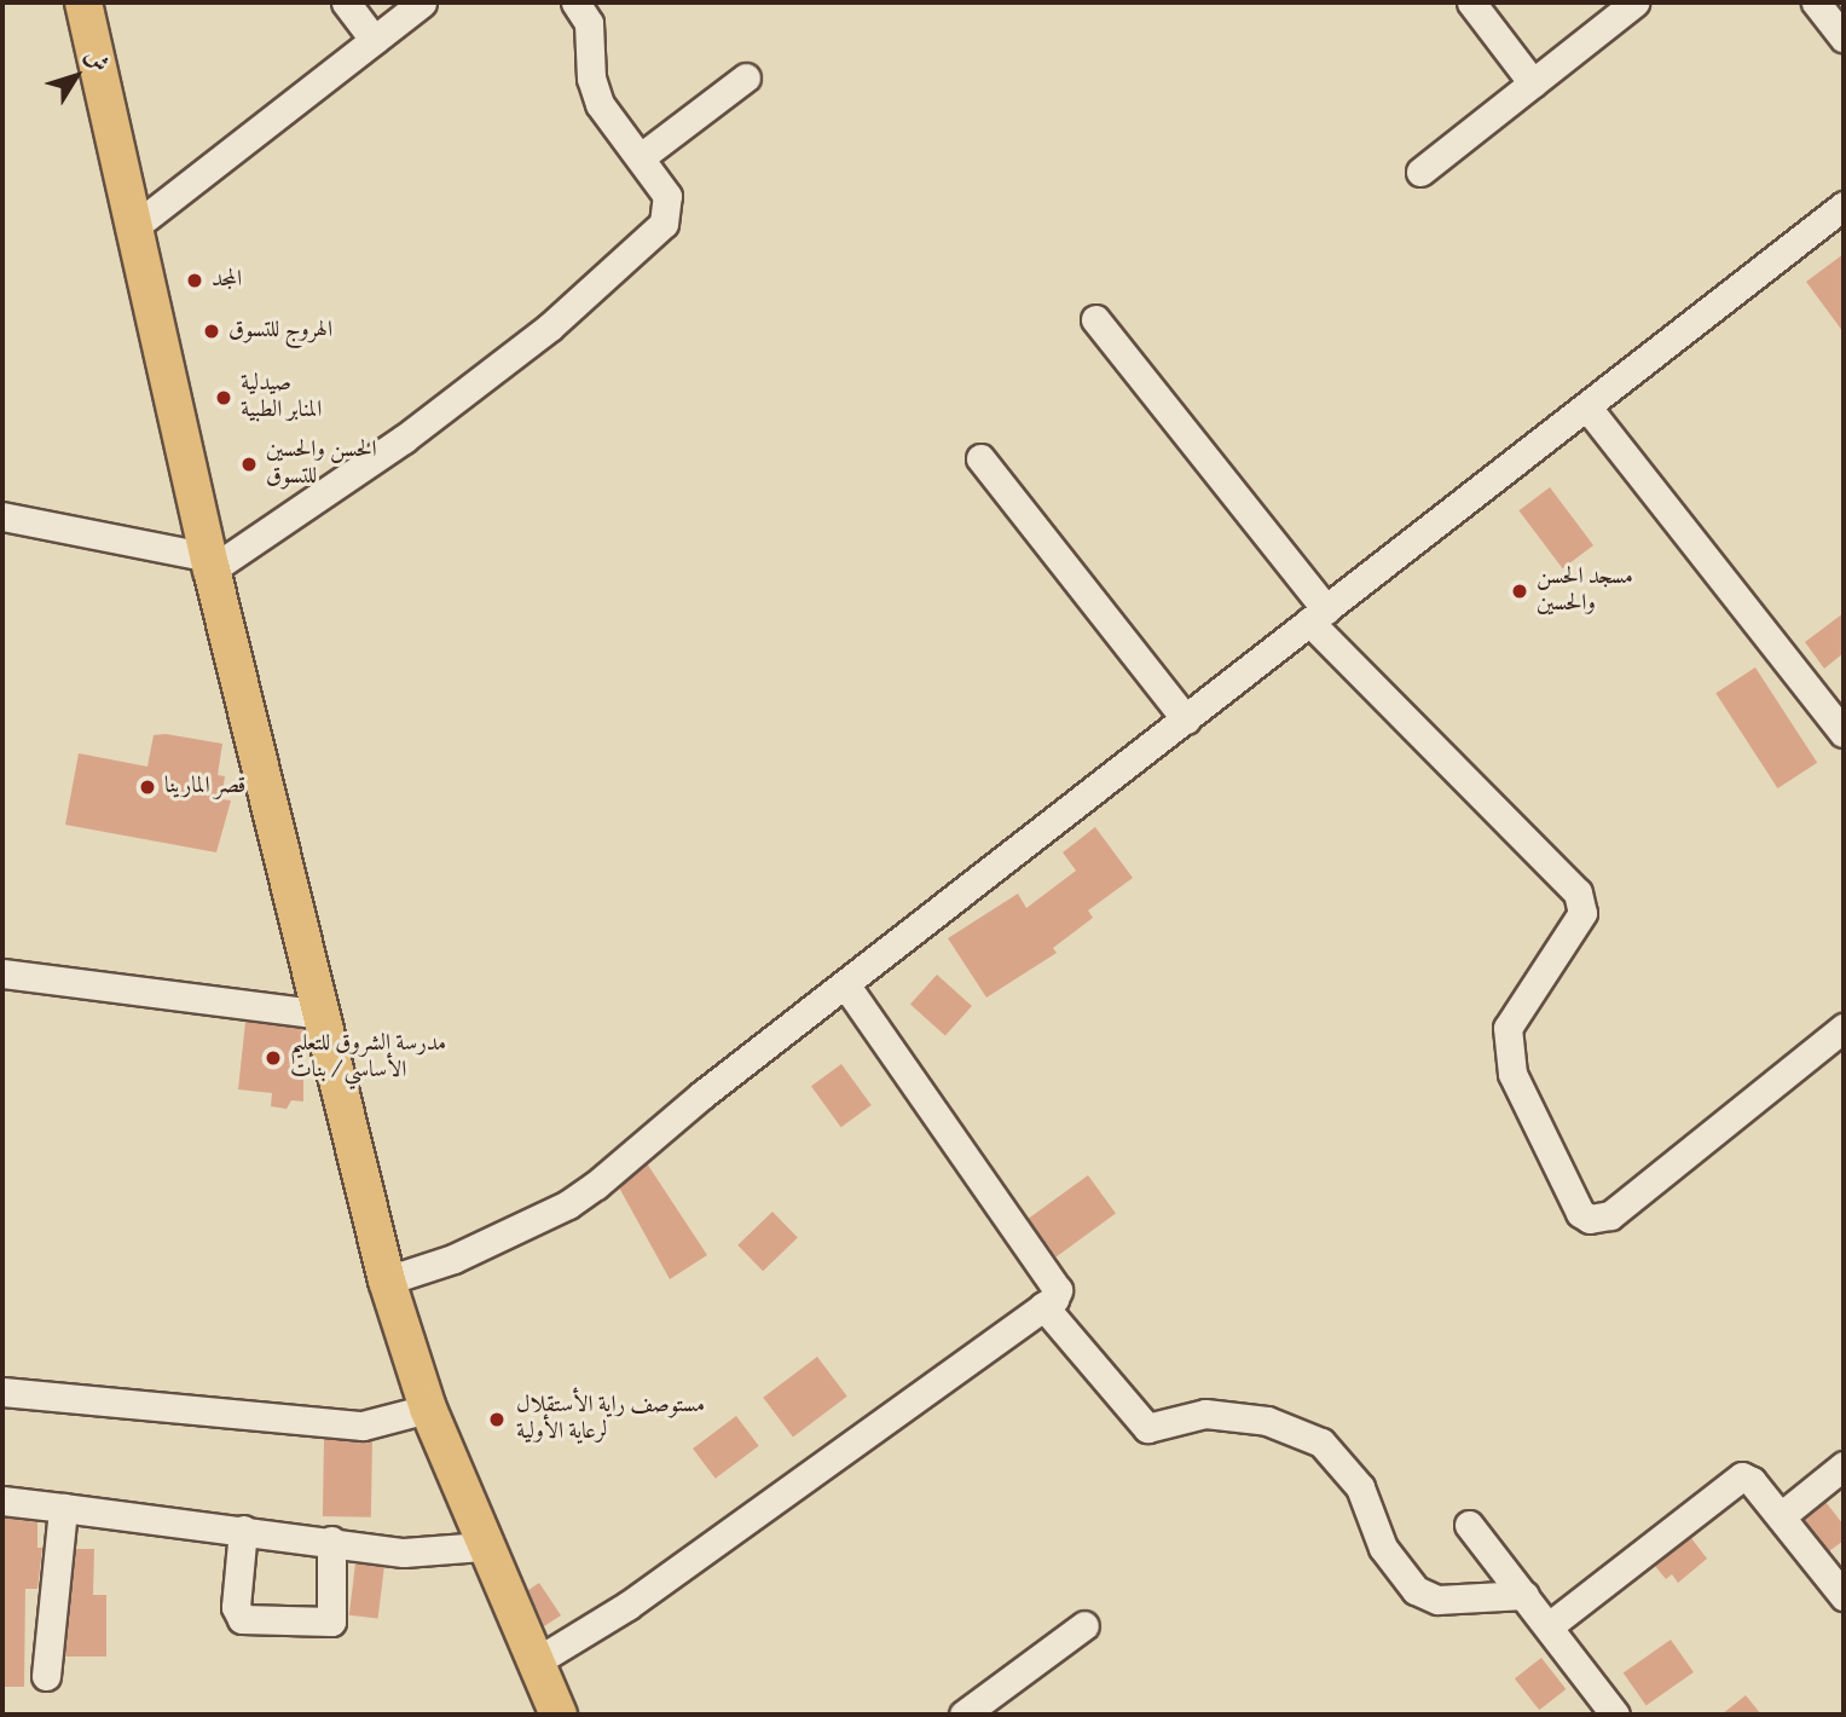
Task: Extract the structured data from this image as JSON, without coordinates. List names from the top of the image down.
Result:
{
  "places": [
    "المجد",
    "الهروج للتسوق",
    "صيدلية المنابر الطبية",
    "الحسن والحسين للتسوق",
    "مسجد الحسن والحسين",
    "قصر المارينا",
    "مدرسة الشروق للتعليم الأساسي / بنات",
    "مستوصف راية الأستقلال لرعاية الأولية"
  ],
  "north": "top right"
}
